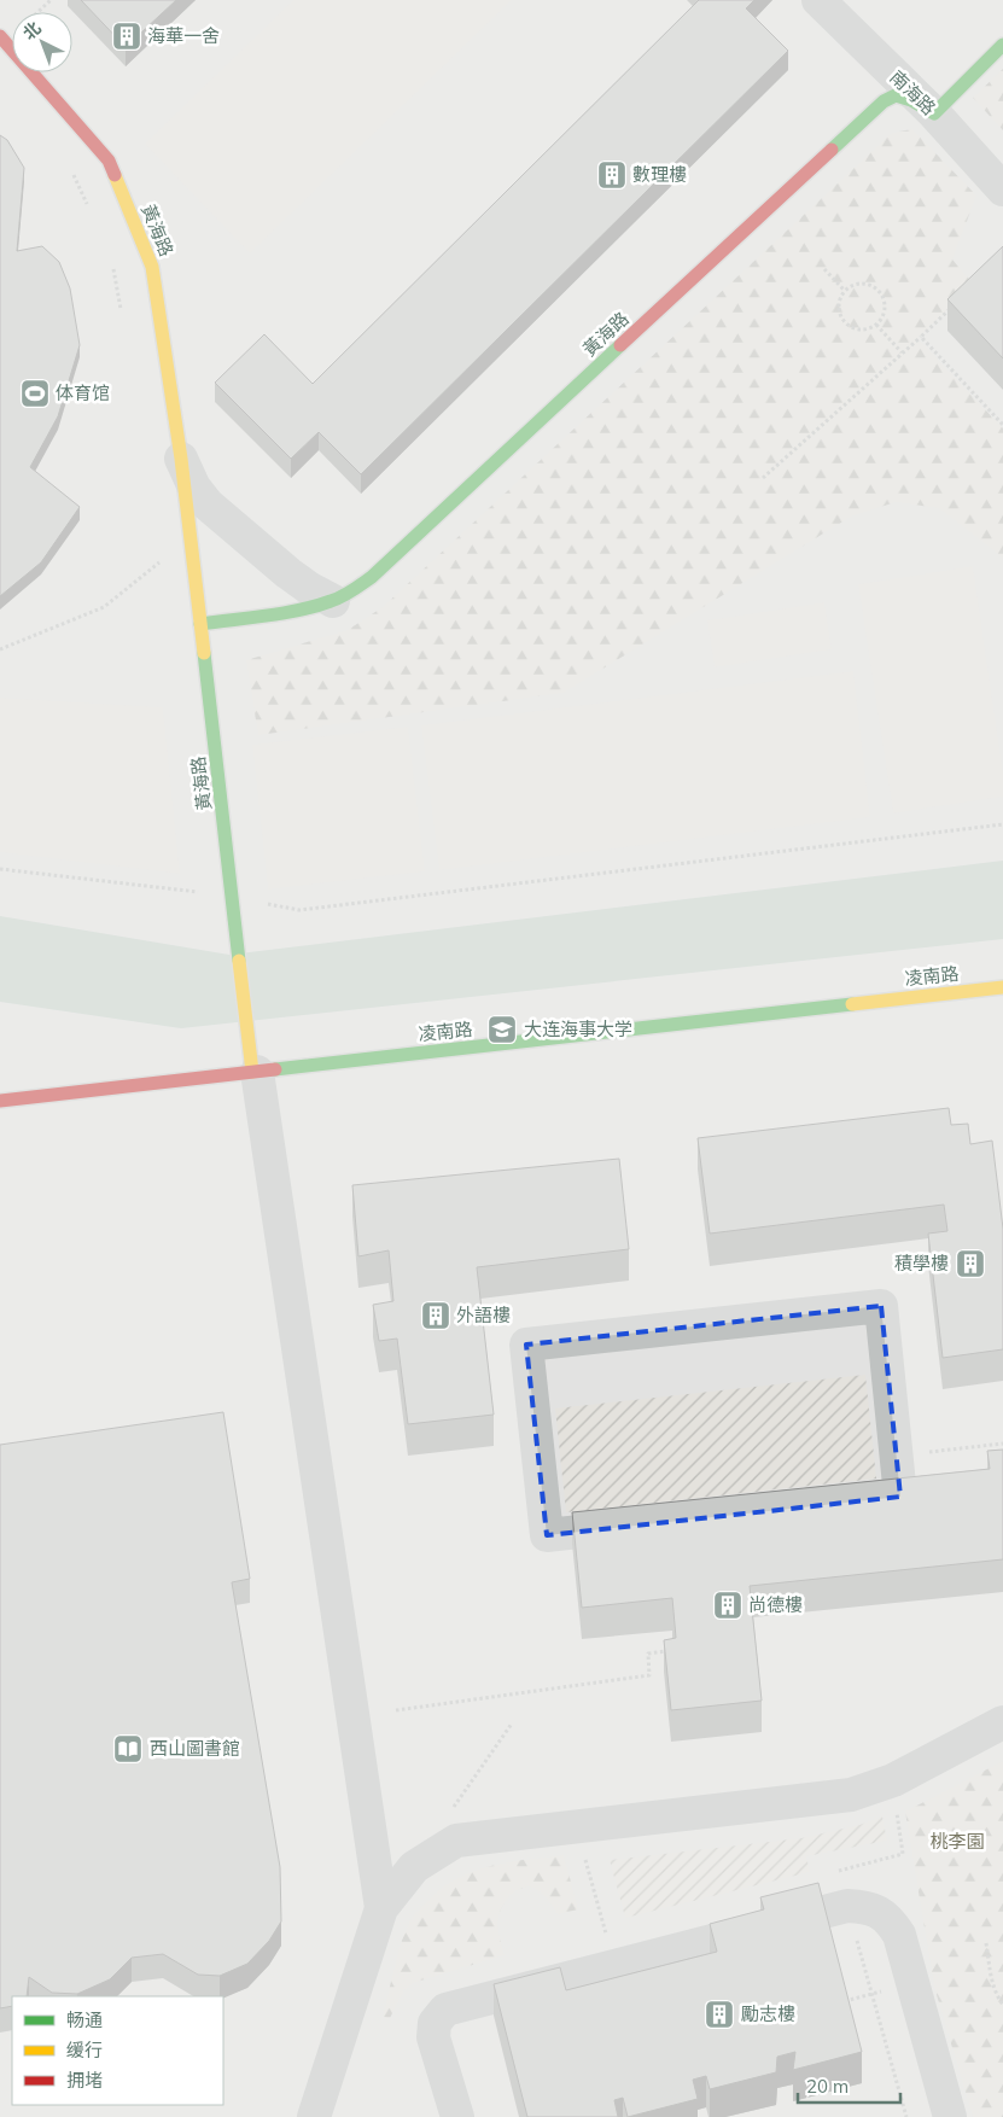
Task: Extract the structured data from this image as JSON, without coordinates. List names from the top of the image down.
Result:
{
  "streets": {
    "street": ["南海路", "黃海路", "凌南路"]
  },
  "crossings": [
    ["南海路", "黃海路"],
    ["黃海路", "凌南路"]
  ],
  "parks": ["桃李園"],
  "places": {
    "building": [
      "海華一舍",
      "數理樓",
      "積學樓",
      "外語樓",
      "尚德樓",
      "勵志樓"
    ],
    "sports": ["体育馆"],
    "school or university": ["大连海事大学"],
    "library": ["西山圖書館"]
  },
  "legend": ["畅通", "缓行", "拥堵"],
  "scale_bar": "20 m",
  "north": "top left"
}
